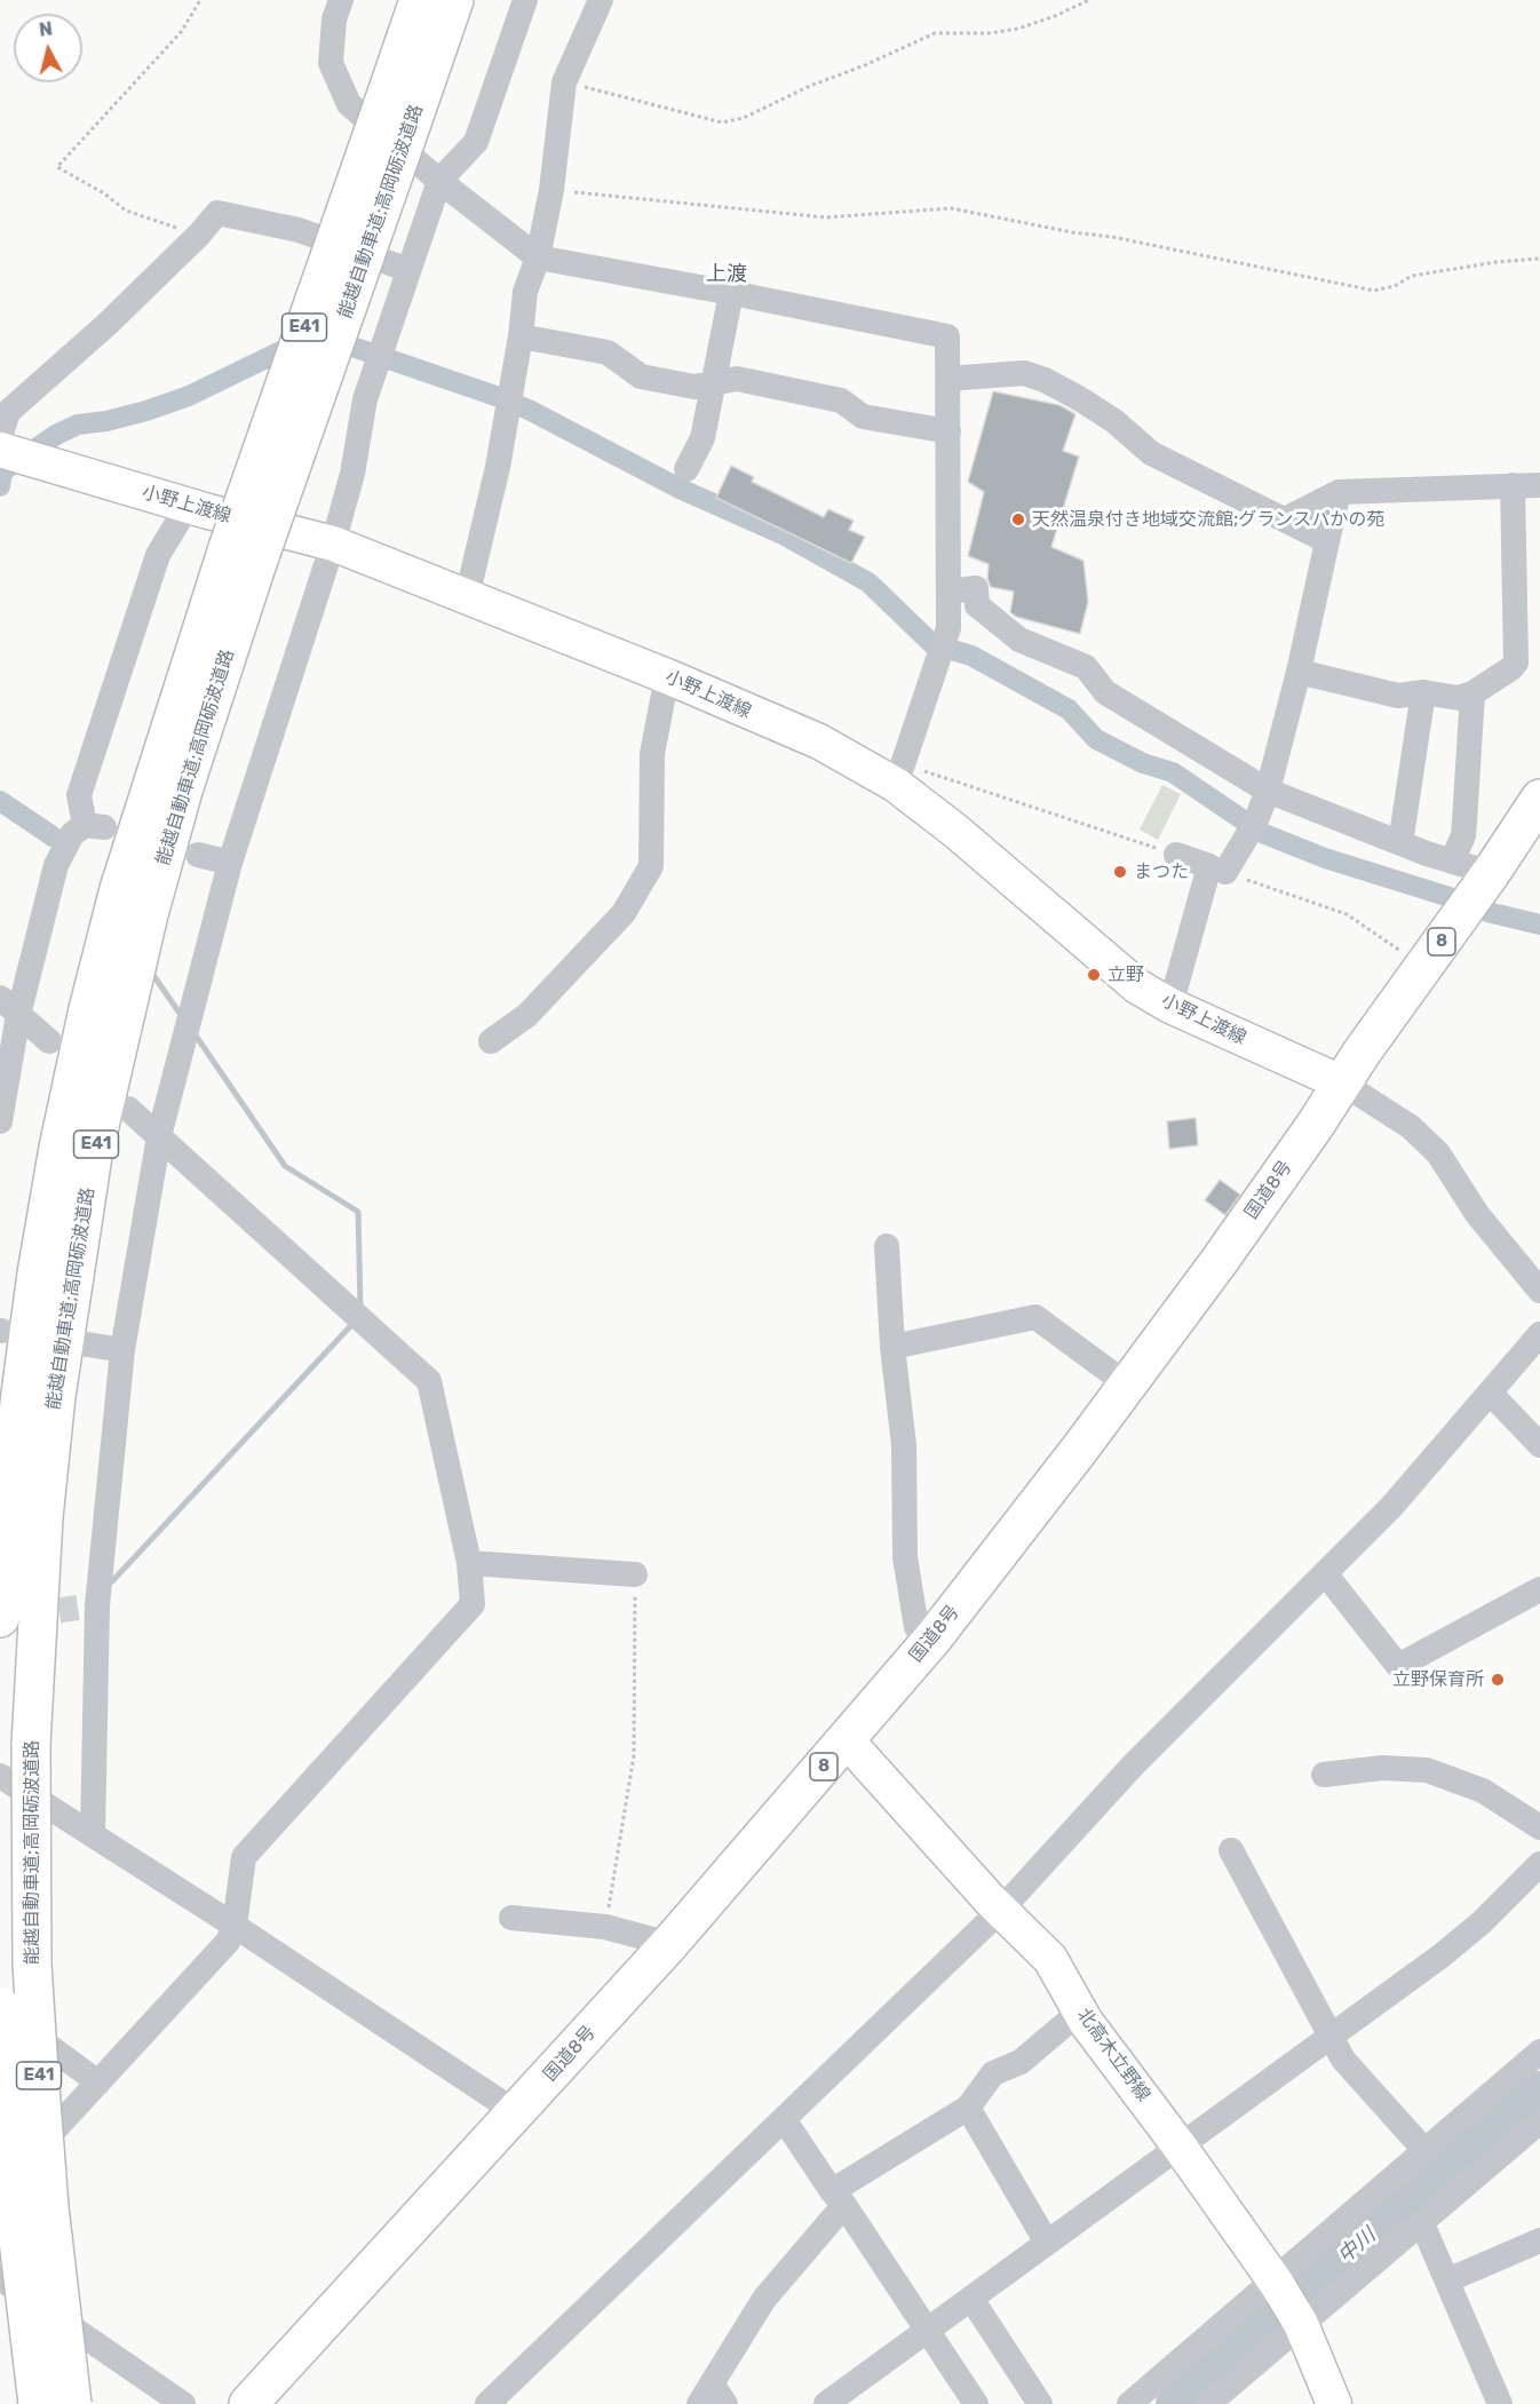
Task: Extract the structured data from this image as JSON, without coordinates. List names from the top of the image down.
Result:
{
  "streets": {
    "highway": [
      "能越自動車道;高岡砺波道路",
      "E41",
      "8",
      "国道8号"
    ],
    "main road": ["小野上渡線", "北高木立野線"]
  },
  "crossings": [
    ["小野上渡線", "国道8号"],
    ["国道8号", "北高木立野線"]
  ],
  "districts": ["上渡"],
  "water": ["中川"],
  "places": [
    "天然温泉付き地域交流館;グランスパかの苑",
    "まつた",
    "立野",
    "立野保育所"
  ],
  "north": "top"
}
